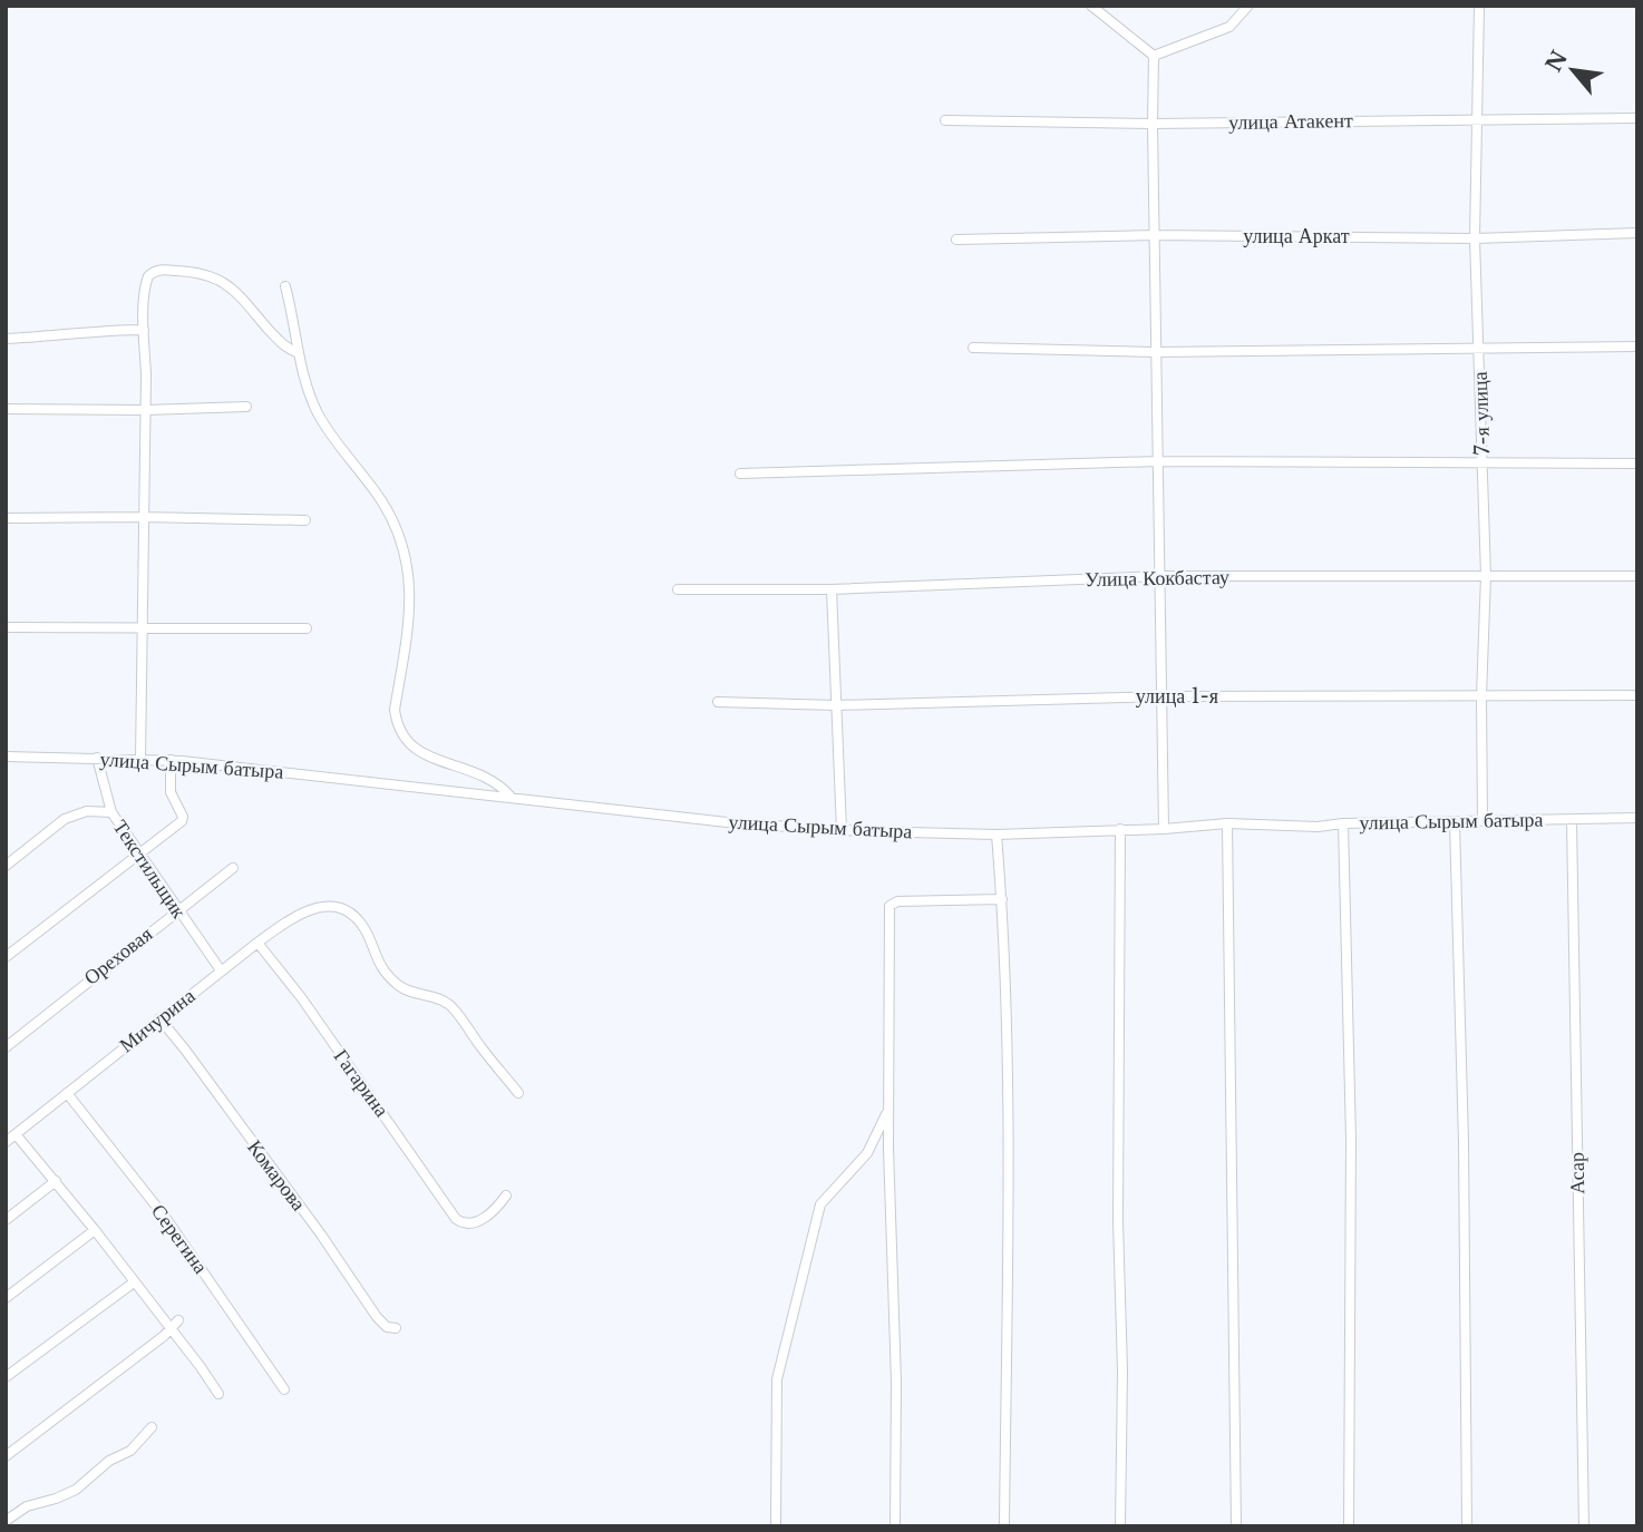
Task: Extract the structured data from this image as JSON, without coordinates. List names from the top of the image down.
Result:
{
  "streets": {
    "street": [
      "улица Атакент",
      "улица Аркат",
      "7-я улица",
      "Улица Кокбастау",
      "улица 1-я",
      "улица Сырым батыра",
      "Текстильщик",
      "Ореховая",
      "Мичурина",
      "Гагарина",
      "Асар",
      "Комарова",
      "Серегина"
    ]
  },
  "crossings": [
    ["улица Атакент", "7-я улица"],
    ["улица Аркат", "7-я улица"],
    ["7-я улица", "Улица Кокбастау"],
    ["7-я улица", "улица 1-я"],
    ["7-я улица", "улица Сырым батыра"],
    ["улица Сырым батыра", "Текстильщик"],
    ["улица Сырым батыра", "Асар"],
    ["Текстильщик", "Ореховая"],
    ["Текстильщик", "Мичурина"],
    ["Мичурина", "Гагарина"],
    ["Мичурина", "Комарова"],
    ["Мичурина", "Серегина"]
  ],
  "north": "top left"
}
